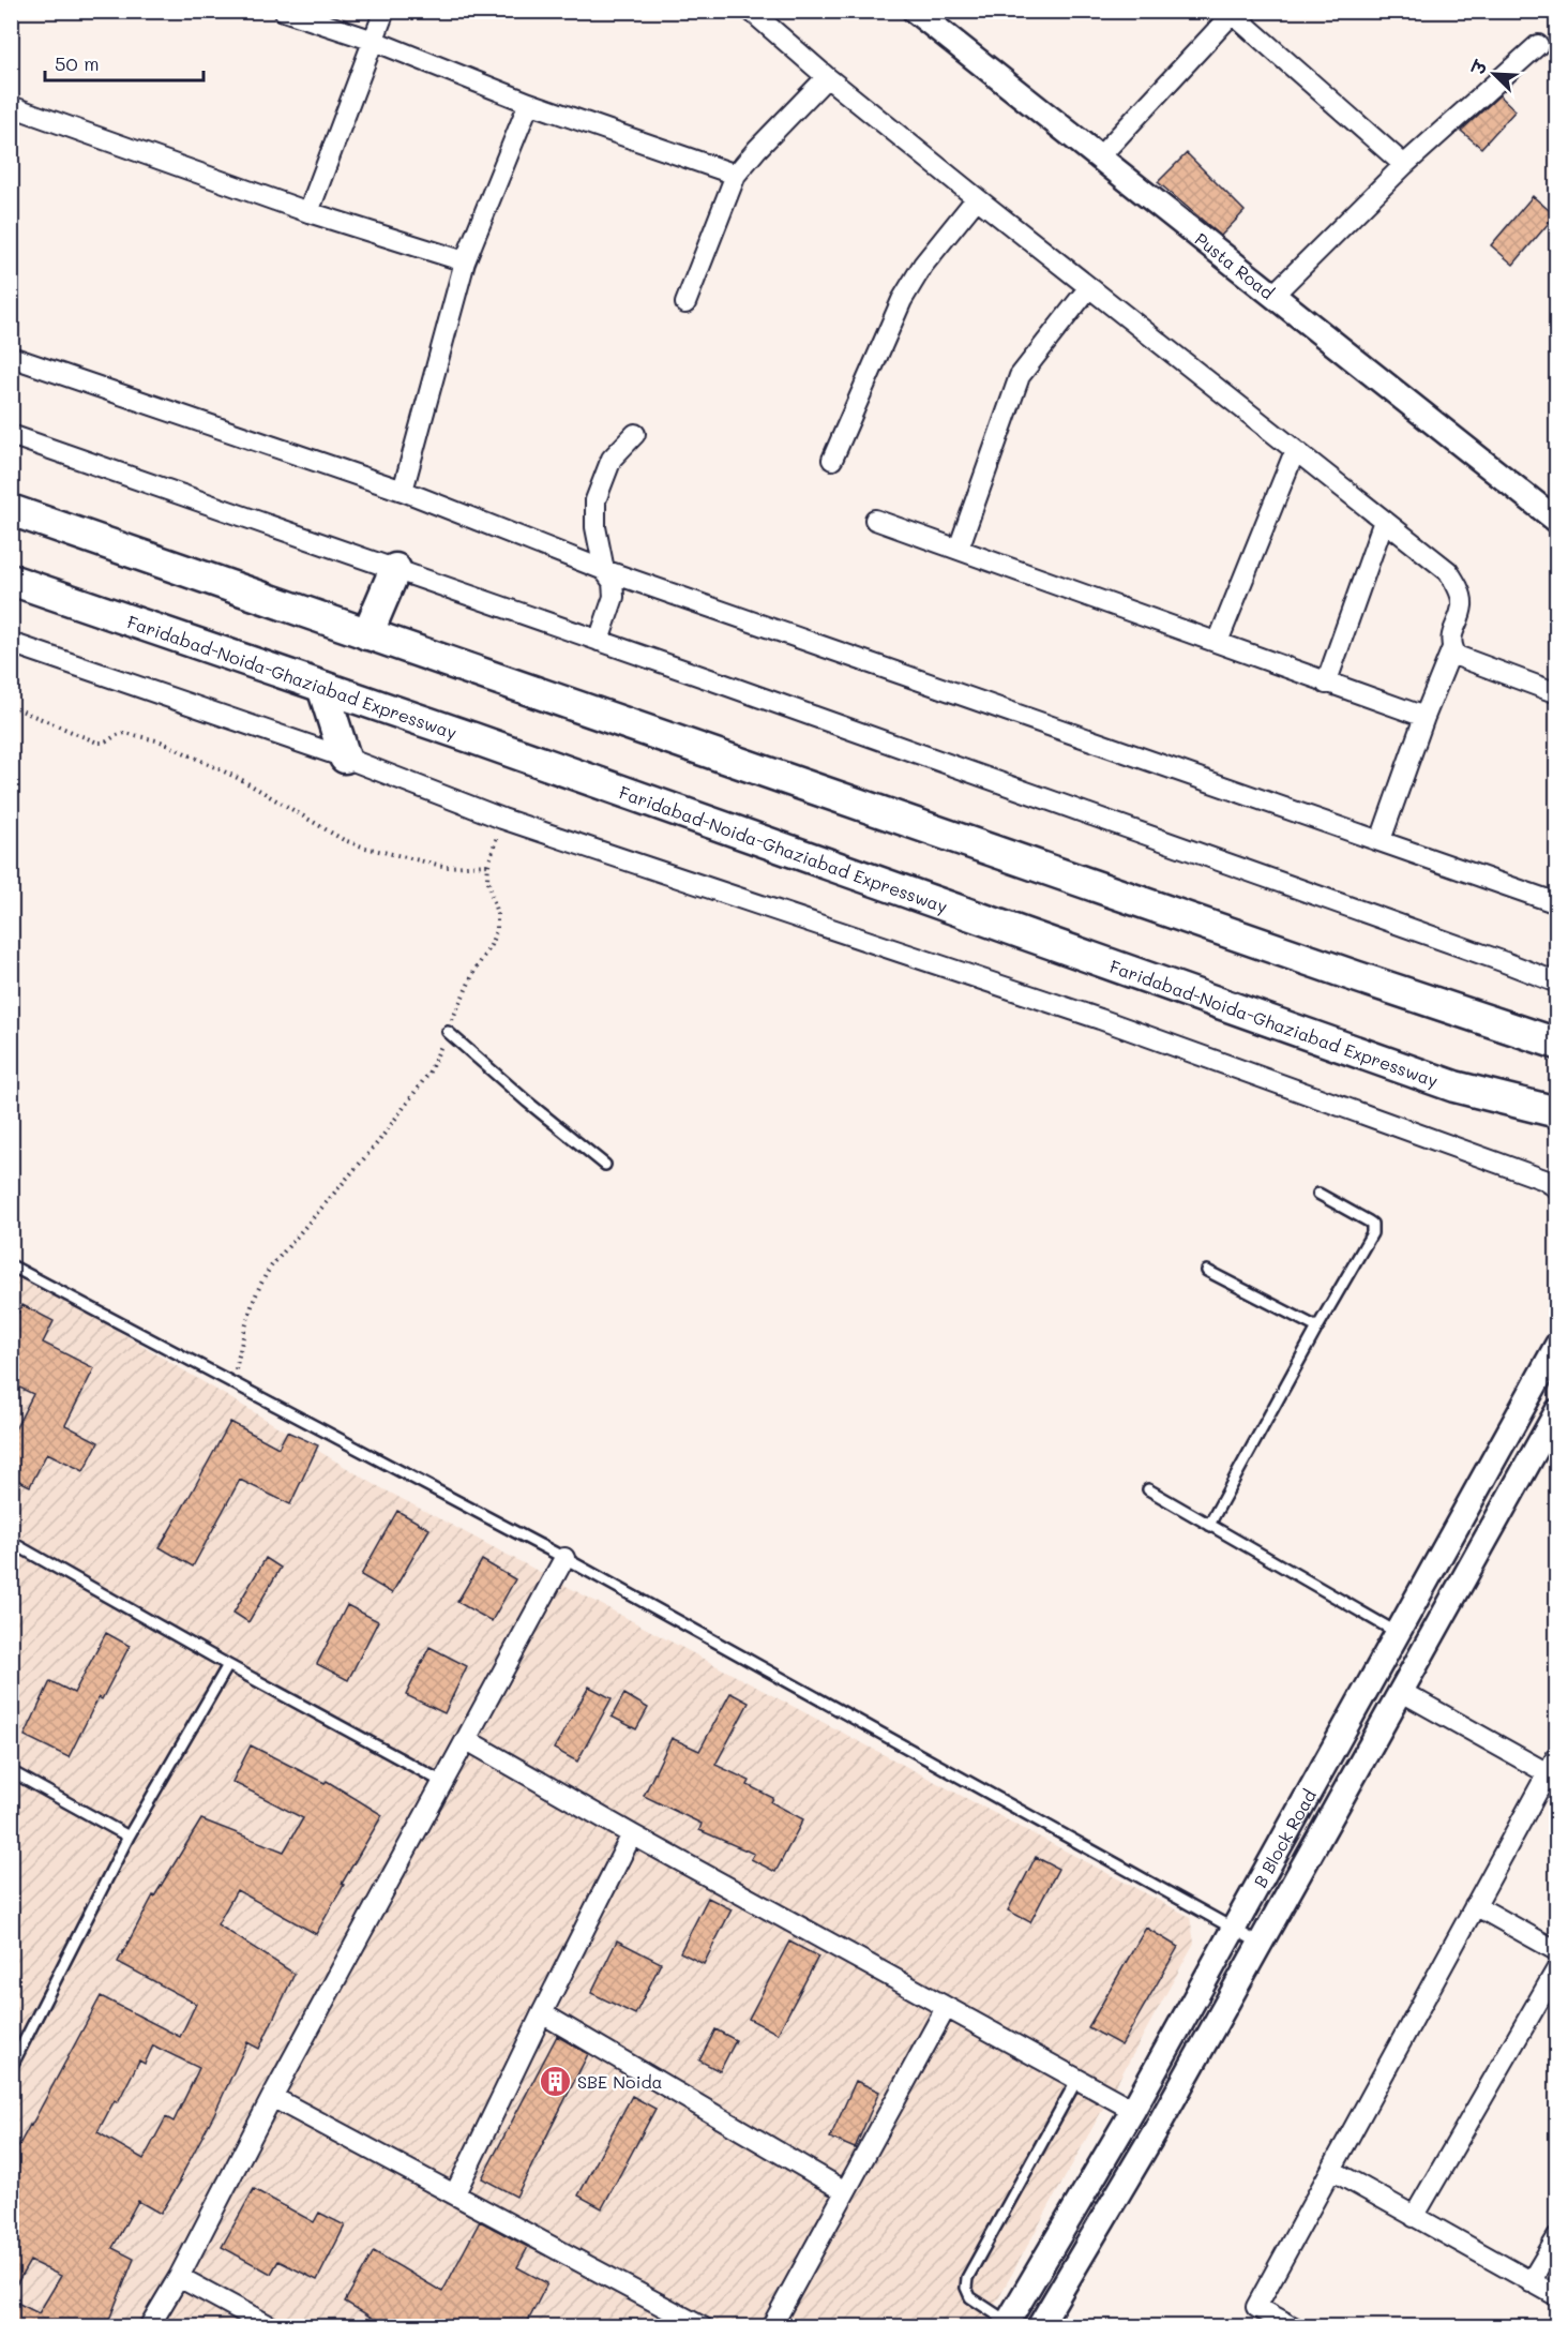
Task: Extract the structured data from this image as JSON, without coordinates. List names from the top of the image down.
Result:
{
  "streets": {
    "main road": ["Faridabad-Noida-Ghaziabad Expressway"],
    "street": ["Pusta Road", "B Block Road"]
  },
  "places": {
    "building": ["SBE Noida"]
  },
  "scale_bar": "50 m",
  "north": "top left"
}
